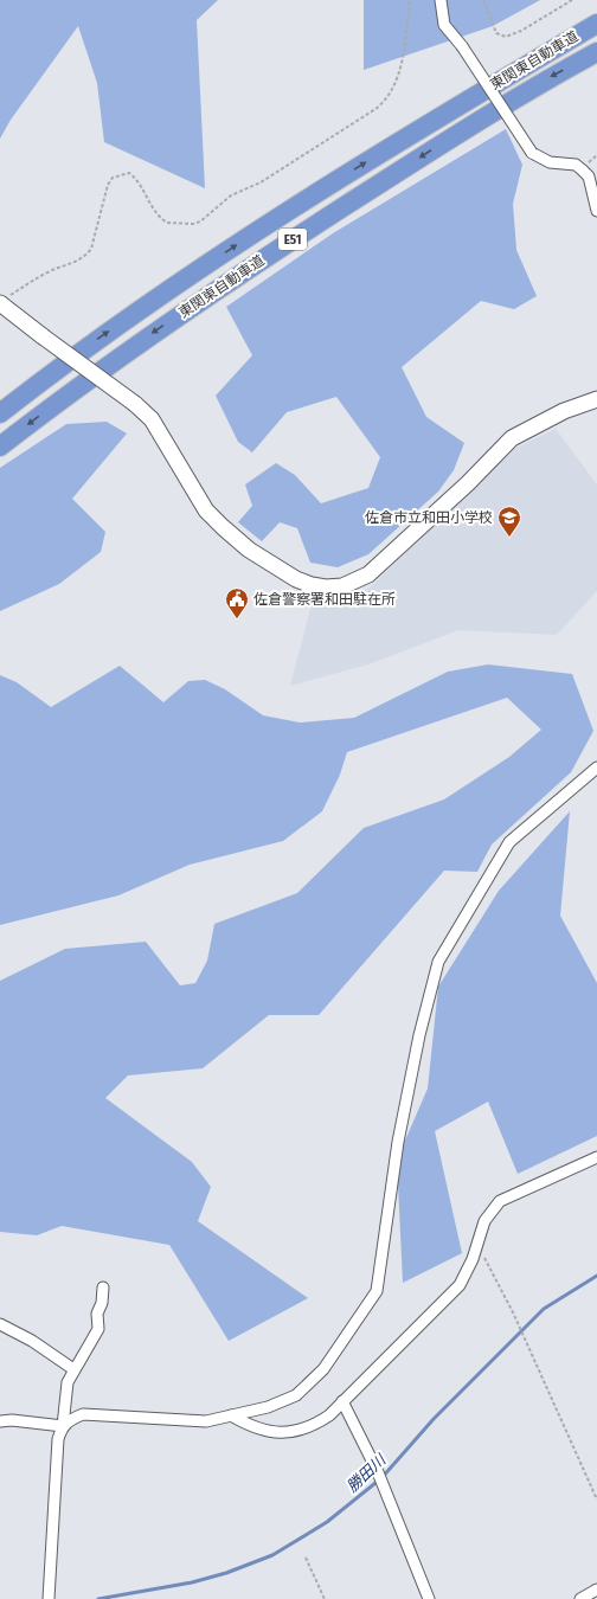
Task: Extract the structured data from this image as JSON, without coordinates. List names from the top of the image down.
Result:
{
  "streets": {
    "highway": ["東関東自動車道", "E51"]
  },
  "water": ["勝田川"],
  "places": {
    "school or university": ["佐倉市立和田小学校"],
    "public building": ["佐倉警察署和田駐在所"]
  }
}
